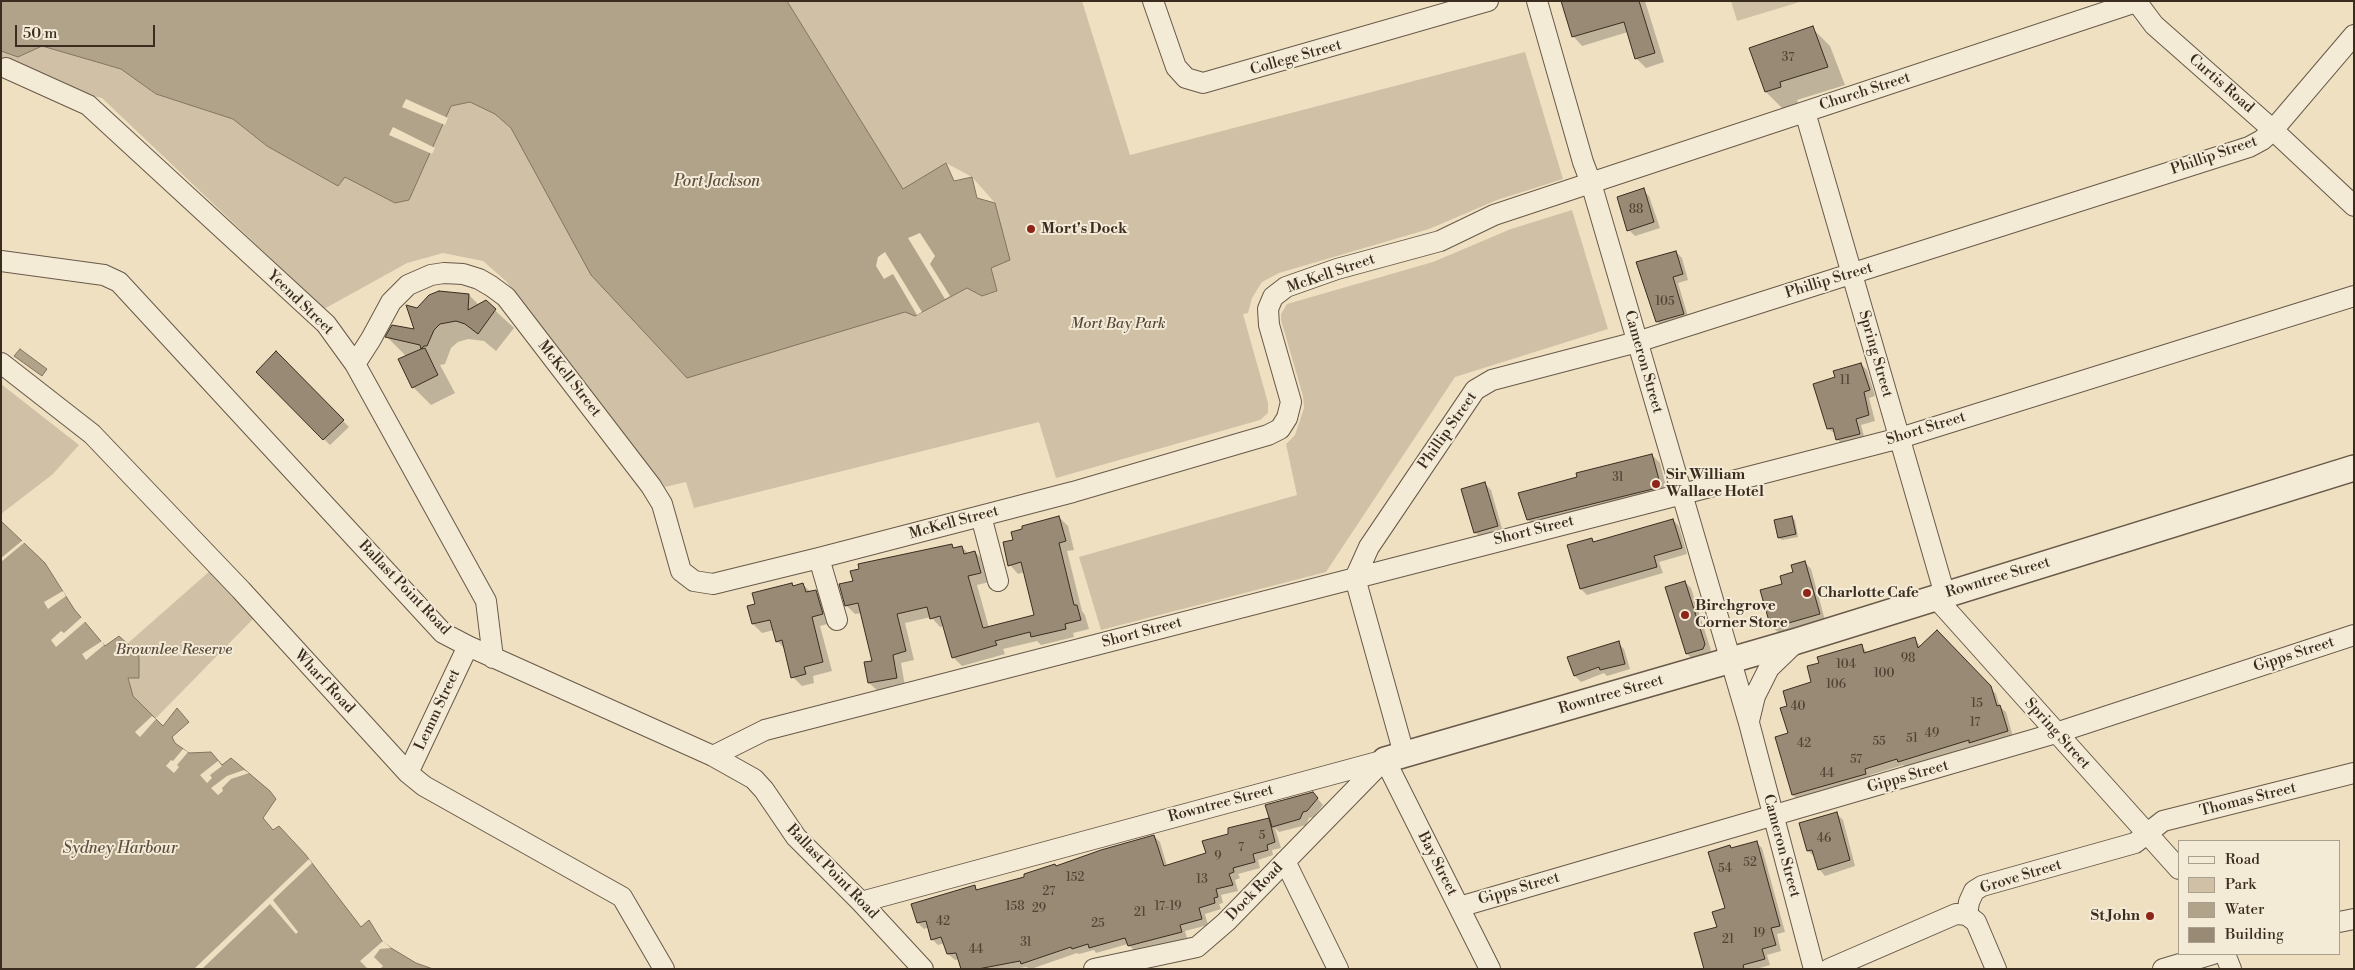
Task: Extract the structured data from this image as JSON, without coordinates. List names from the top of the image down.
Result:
{
  "streets": {
    "street": [
      "College Street",
      "Curtis Road",
      "Church Street",
      "Phillip Street",
      "McKell Street",
      "Yeend Street",
      "Spring Street",
      "Cameron Street",
      "Short Street",
      "Rowntree Street",
      "Ballast Point Road",
      "Gipps Street",
      "Wharf Road",
      "Lemm Street",
      "Thomas Street",
      "Bay Street",
      "Grove Street",
      "Dock Road"
    ]
  },
  "crossings": [
    ["Curtis Road", "Church Street"],
    ["Curtis Road", "Phillip Street"],
    ["Church Street", "McKell Street"],
    ["Church Street", "Spring Street"],
    ["Church Street", "Cameron Street"],
    ["Phillip Street", "Spring Street"],
    ["Phillip Street", "Cameron Street"],
    ["Phillip Street", "Short Street"],
    ["Phillip Street", "Bay Street"],
    ["McKell Street", "Yeend Street"],
    ["McKell Street", "Cameron Street"],
    ["Yeend Street", "Ballast Point Road"],
    ["Spring Street", "Short Street"],
    ["Spring Street", "Rowntree Street"],
    ["Spring Street", "Gipps Street"],
    ["Spring Street", "Thomas Street"],
    ["Spring Street", "Grove Street"],
    ["Cameron Street", "Short Street"],
    ["Cameron Street", "Rowntree Street"],
    ["Cameron Street", "Gipps Street"],
    ["Short Street", "Ballast Point Road"],
    ["Short Street", "Bay Street"],
    ["Rowntree Street", "Ballast Point Road"],
    ["Rowntree Street", "Bay Street"],
    ["Rowntree Street", "Dock Road"],
    ["Ballast Point Road", "Lemm Street"],
    ["Gipps Street", "Bay Street"],
    ["Wharf Road", "Lemm Street"],
    ["Thomas Street", "Grove Street"],
    ["Bay Street", "Dock Road"]
  ],
  "water": ["Port Jackson", "Sydney Harbour"],
  "parks": ["Mort Bay Park", "Brownlee Reserve"],
  "places": [
    "Mort's Dock",
    "Sir William Wallace Hotel",
    "Charlotte Cafe",
    "Birchgrove Corner Store",
    "St John"
  ],
  "house_numbers": [
    "37",
    "88",
    "105",
    "11",
    "31",
    "98",
    "104",
    "100",
    "106",
    "15",
    "40",
    "17",
    "49",
    "51",
    "55",
    "42",
    "57",
    "44",
    "5",
    "46",
    "7",
    "9",
    "52",
    "54",
    "152",
    "13",
    "27",
    "158",
    "17-19",
    "29",
    "21",
    "42",
    "25",
    "19",
    "21",
    "31",
    "44"
  ],
  "legend": [
    "Road",
    "Park",
    "Water",
    "Building"
  ],
  "scale_bar": "50 m"
}
